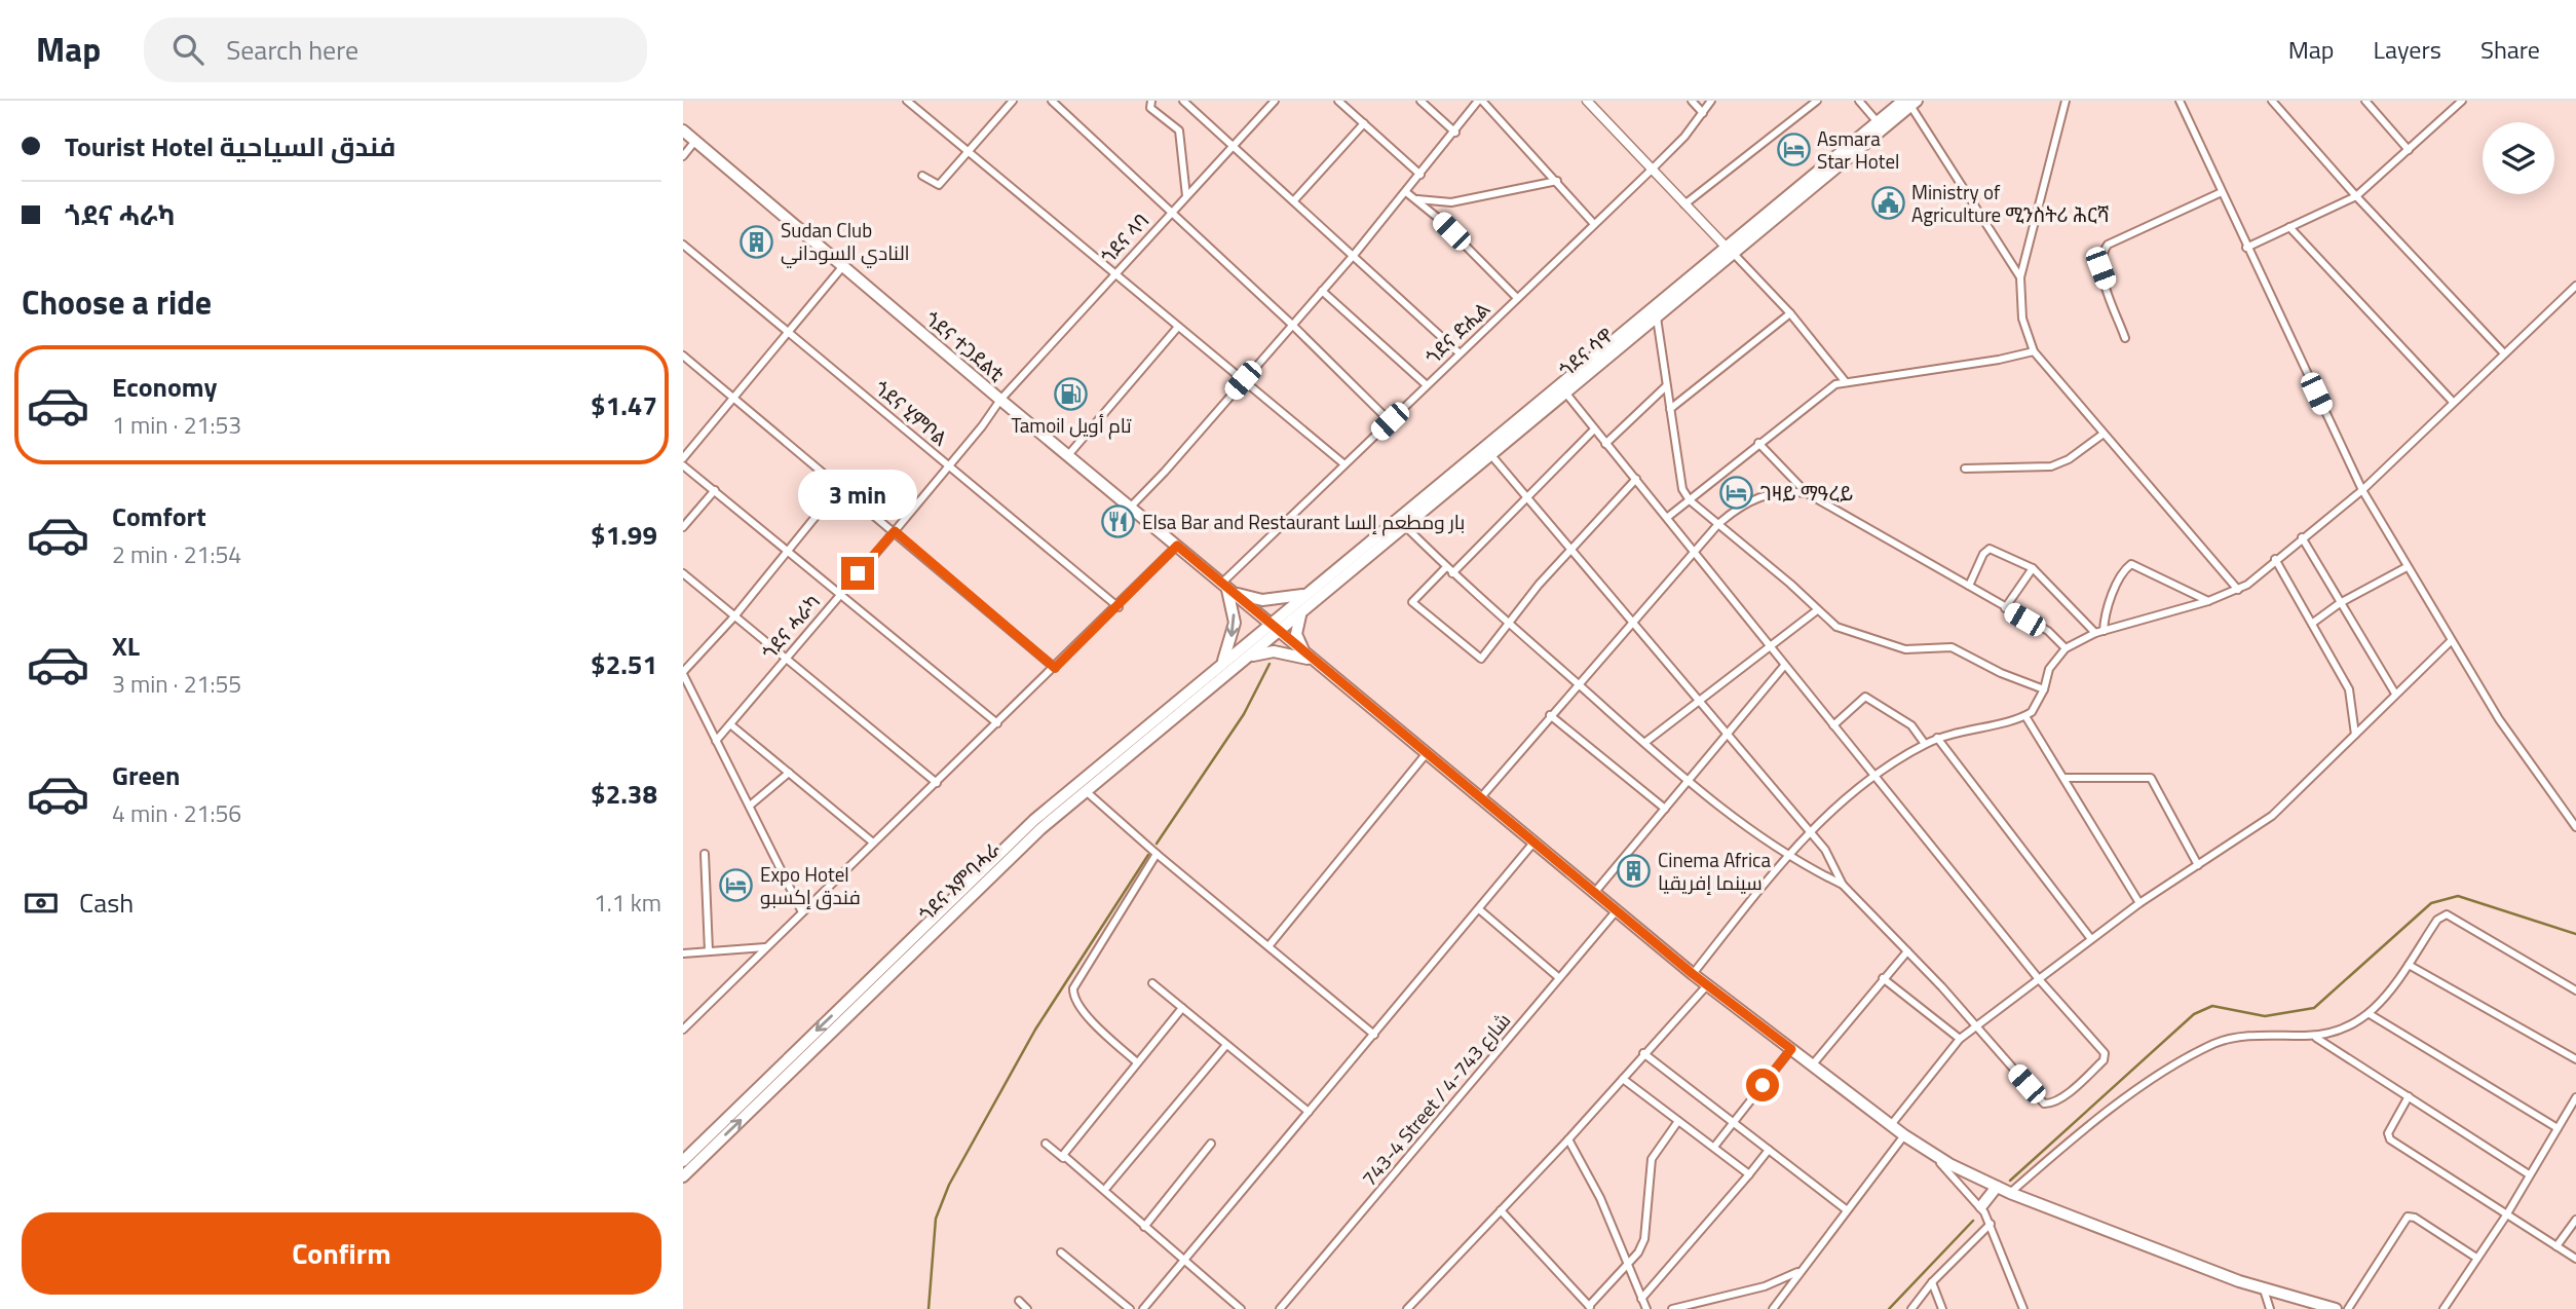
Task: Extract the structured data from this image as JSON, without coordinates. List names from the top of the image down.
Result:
{
  "streets": {
    "main road": ["ጎደና ተጋደልቲ", "ጎደና ሳዋ", "ጎደና እምባሓራ"],
    "street": [
      "ጎደና ላባ",
      "ጎደና ድሒል",
      "ጎደና ሂምቦል",
      "ጎደና ሓራካ",
      "743-4 Street / شارع 743-4"
    ]
  },
  "crossings": [
    ["ጎደና ላባ", "ጎደና ተጋደልቲ"],
    ["ጎደና ላባ", "ጎደና ሓራካ"],
    ["ጎደና ድሒል", "ጎደና ተጋደልቲ"],
    ["ጎደና ተጋደልቲ", "ጎደና ሳዋ"],
    ["ጎደና ተጋደልቲ", "ጎደና ሓራካ"],
    ["ጎደና ተጋደልቲ", "ጎደና እምባሓራ"],
    ["ጎደና ተጋደልቲ", "743-4 Street / شارع 743-4"],
    ["ጎደና ሳዋ", "ጎደና እምባሓራ"],
    ["ጎደና ሂምቦል", "ጎደና ሓራካ"]
  ],
  "places": {
    "hotel": ["Asmara Star Hotel", "ገዛይ ማዓረይ", "Expo Hotel فندق إكسبو"],
    "public building": ["Ministry of Agriculture ሚንስትሪ ሕርሻ"],
    "building": ["Sudan Club النادي السوداني", "Cinema Africa سينما إفريقيا"],
    "fuel station": ["Tamoil تام أويل"],
    "restaurant": ["Elsa Bar and Restaurant بار ومطعم إلسا"]
  },
  "page": {
    "header": "Map",
    "search": "Search here",
    "nav": ["Map", "Layers", "Share"],
    "banner": ["Tourist Hotel فندق السياحية", "ጎደና ሓራካ"],
    "heading": "Choose a ride",
    "list": [
      {
        "name": "Economy",
        "note": "1 min · 21:53",
        "value": "$1.47"
      },
      {
        "name": "Comfort",
        "note": "2 min · 21:54",
        "value": "$1.99"
      },
      {
        "name": "XL",
        "note": "3 min · 21:55",
        "value": "$2.51"
      },
      {
        "name": "Green",
        "note": "4 min · 21:56",
        "value": "$2.38"
      }
    ],
    "bubble": "3 min",
    "pay": ["Cash", "1.1 km"],
    "buttons": "Confirm"
  }
}
